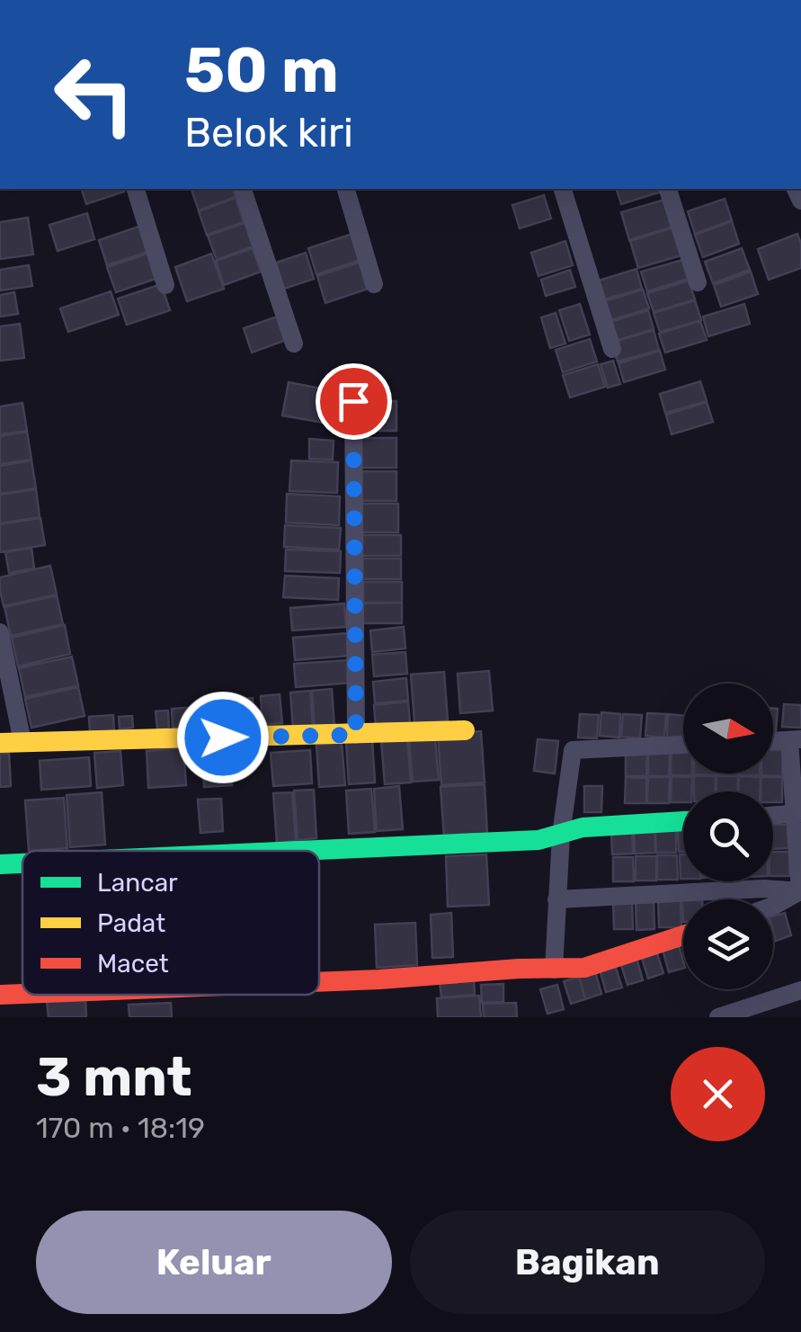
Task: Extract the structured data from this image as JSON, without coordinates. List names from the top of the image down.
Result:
{
  "legend": ["Lancar", "Padat", "Macet"],
  "north": "right",
  "page": {
    "turn": ["50 m", "Belok kiri"],
    "heading": ["3 mnt", "170 m · 18:19"],
    "buttons": ["Keluar", "Bagikan"]
  }
}
